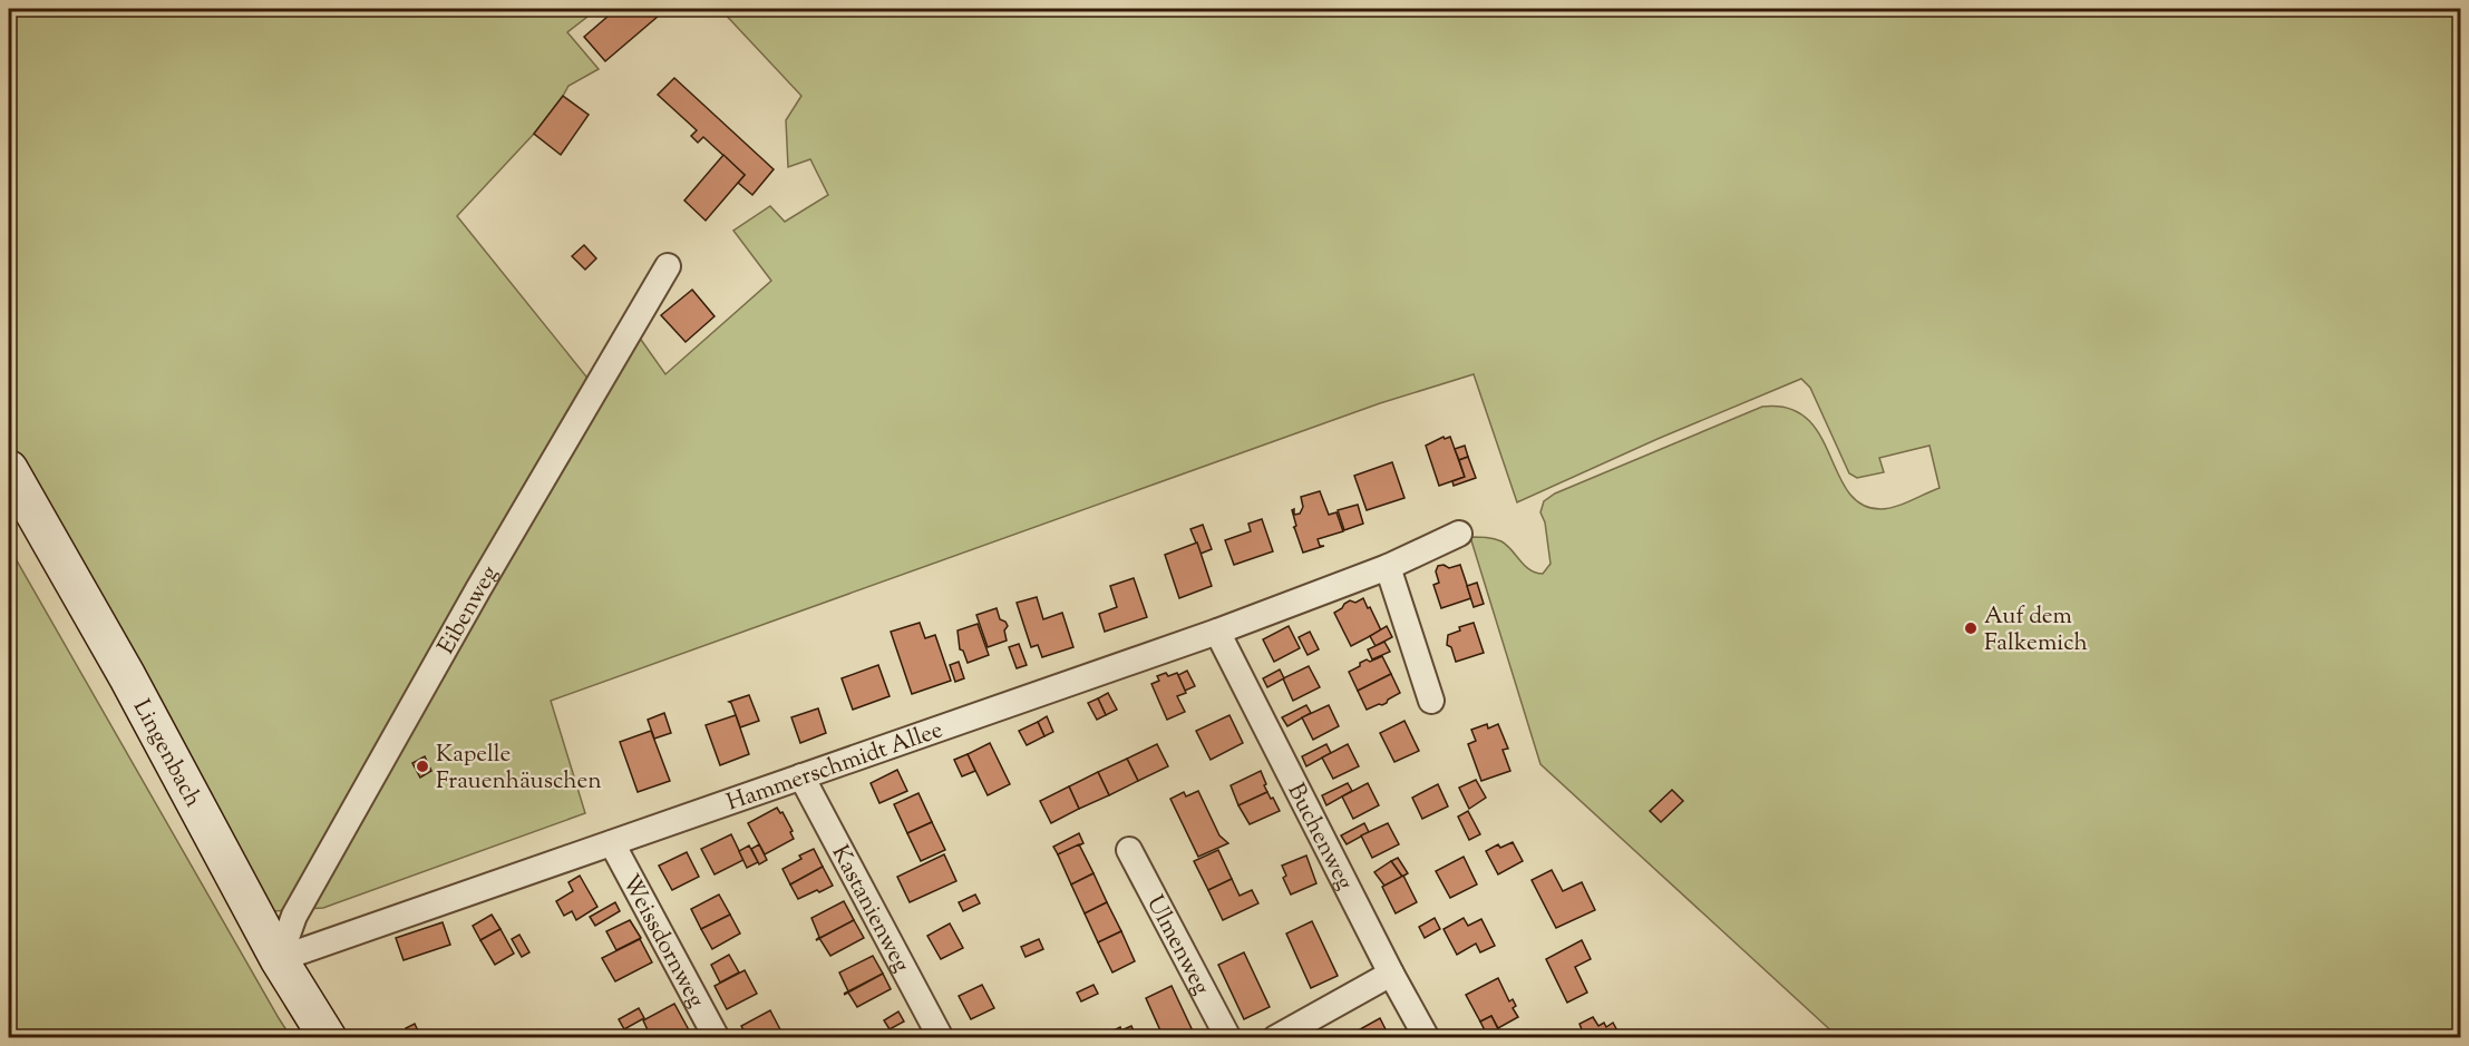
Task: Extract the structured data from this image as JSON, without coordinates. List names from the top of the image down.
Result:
{
  "streets": {
    "street": [
      "Eibenweg",
      "Lingenbach",
      "Hammerschmidt Allee",
      "Buchenweg",
      "Kastanienweg",
      "Weissdornweg",
      "Ulmenweg"
    ]
  },
  "crossings": [
    ["Eibenweg", "Lingenbach"],
    ["Eibenweg", "Hammerschmidt Allee"],
    ["Lingenbach", "Hammerschmidt Allee"],
    ["Hammerschmidt Allee", "Buchenweg"],
    ["Hammerschmidt Allee", "Kastanienweg"],
    ["Hammerschmidt Allee", "Weissdornweg"]
  ],
  "places": ["Auf dem Falkemich", "Kapelle Frauenhäuschen"]
}
